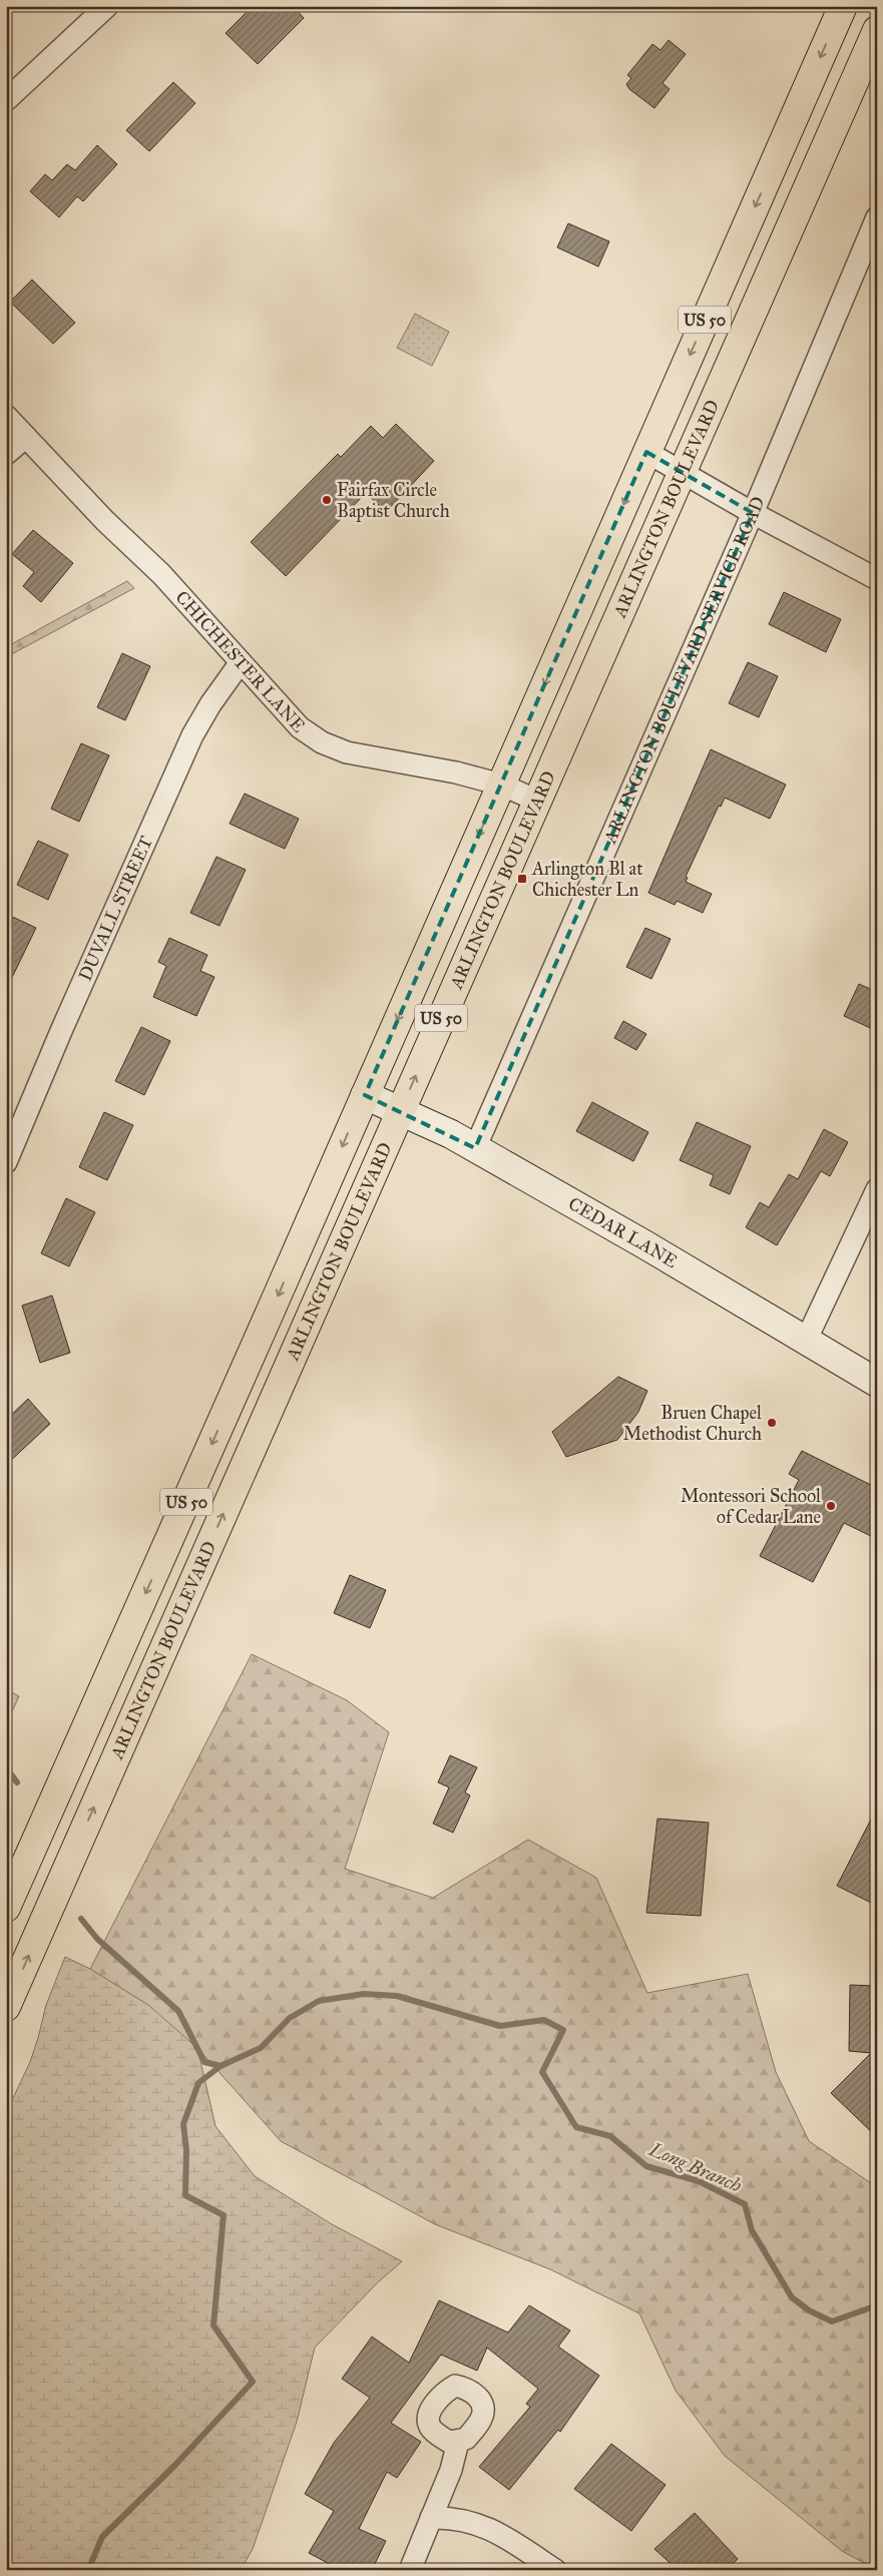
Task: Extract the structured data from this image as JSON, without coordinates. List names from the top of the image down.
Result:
{
  "streets": {
    "main road": ["US 50", "ARLINGTON BOULEVARD", "CEDAR LANE"],
    "street": ["CHICHESTER LANE", "ARLINGTON BOULEVARD SERVICE ROAD", "DUVALL STREET"]
  },
  "crossings": [
    ["US 50", "CHICHESTER LANE"],
    ["US 50", "CEDAR LANE"],
    ["ARLINGTON BOULEVARD", "CHICHESTER LANE"],
    ["ARLINGTON BOULEVARD", "CEDAR LANE"],
    ["CHICHESTER LANE", "DUVALL STREET"],
    ["ARLINGTON BOULEVARD SERVICE ROAD", "CEDAR LANE"]
  ],
  "water": ["Long Branch"],
  "places": {
    "other": ["Fairfax Circle Baptist Church", "Bruen Chapel Methodist Church", "Montessori School of Cedar Lane"],
    "transit": ["Arlington Bl at Chichester Ln"]
  }
}
